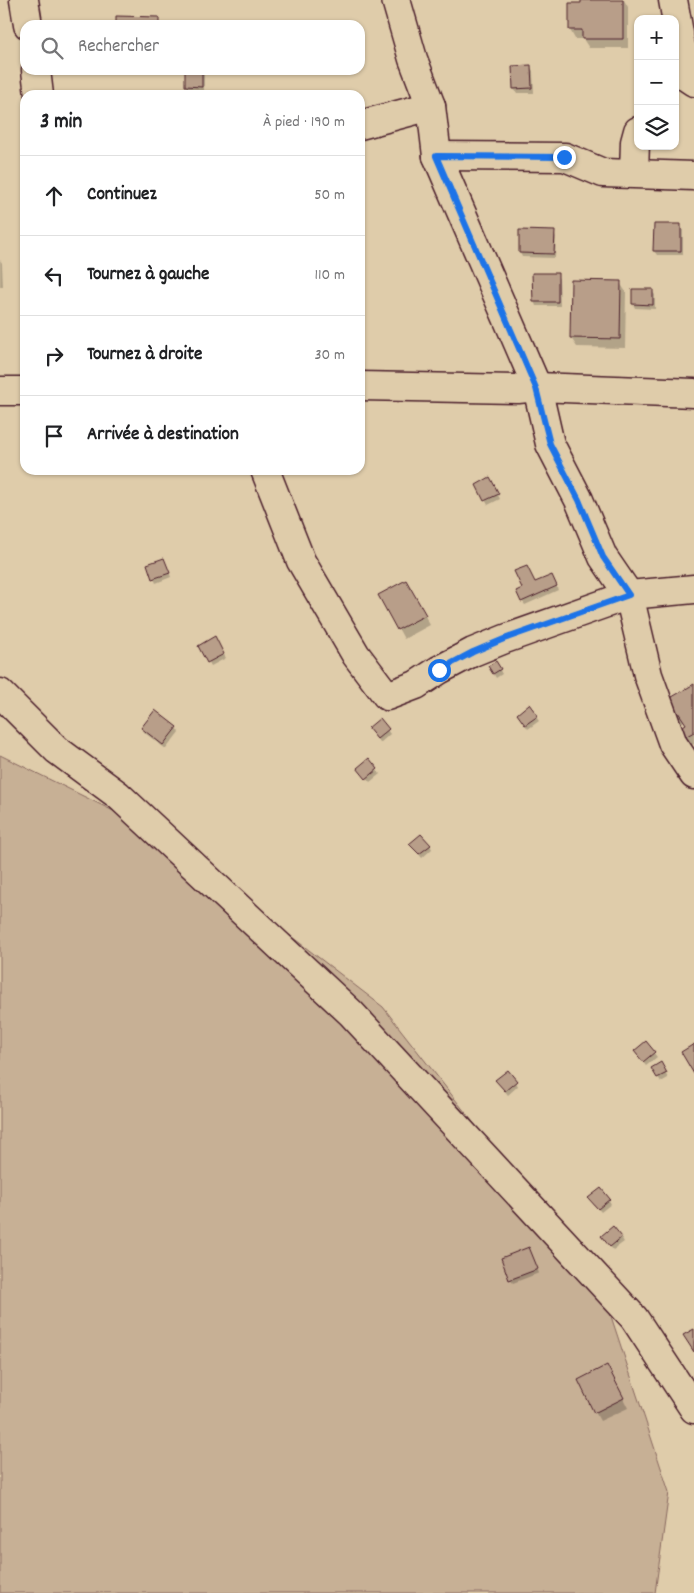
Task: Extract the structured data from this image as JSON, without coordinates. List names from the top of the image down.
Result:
{
  "page": {
    "map_buttons": ["+", "−"],
    "search": "Rechercher",
    "heading": ["3 min", "À pied · 190 m"],
    "list": [
      ["Continuez", "50 m"],
      ["Tournez à gauche", "110 m"],
      ["Tournez à droite", "30 m"],
      "Arrivée à destination"
    ]
  }
}
